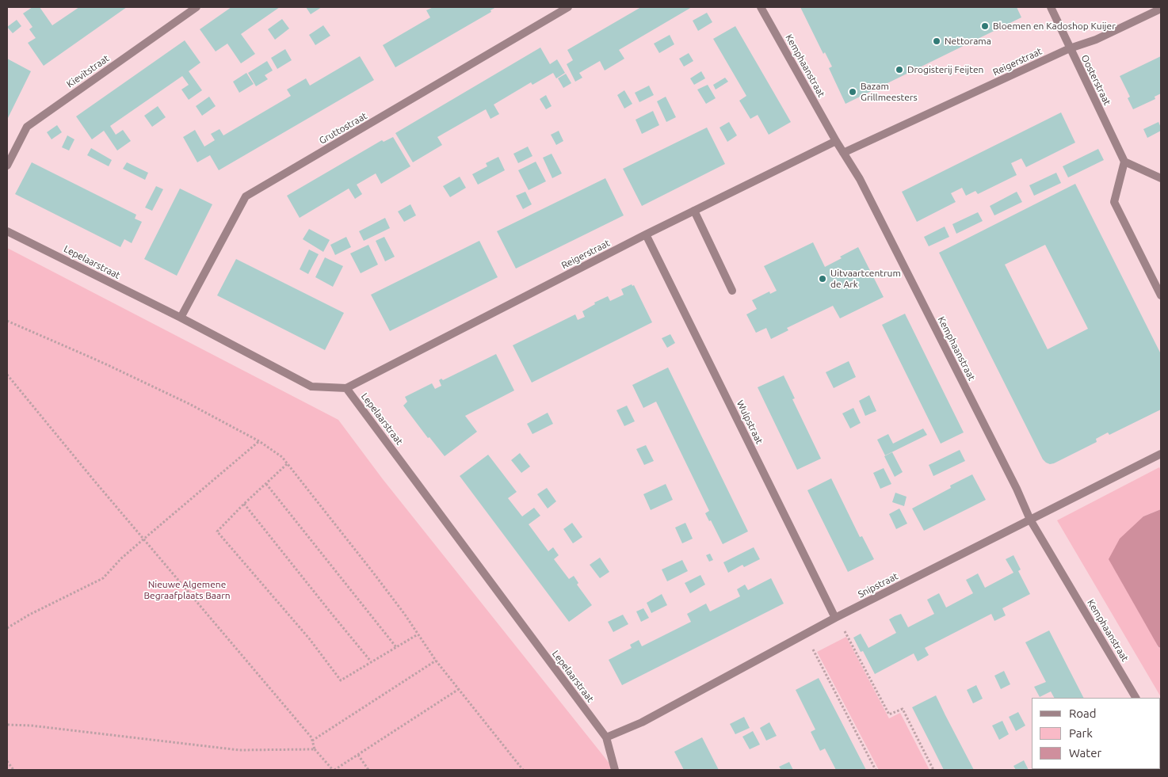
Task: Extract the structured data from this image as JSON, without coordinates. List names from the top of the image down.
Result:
{
  "streets": {
    "street": [
      "Reigerstraat",
      "Kemphaanstraat",
      "Kievitstraat",
      "Oosterstraat",
      "Gruttostraat",
      "Lepelaarstraat",
      "Wulpstraat",
      "Snipstraat"
    ]
  },
  "crossings": [
    ["Reigerstraat", "Kemphaanstraat"],
    ["Reigerstraat", "Oosterstraat"],
    ["Reigerstraat", "Lepelaarstraat"],
    ["Reigerstraat", "Wulpstraat"],
    ["Kemphaanstraat", "Snipstraat"],
    ["Gruttostraat", "Lepelaarstraat"],
    ["Lepelaarstraat", "Snipstraat"],
    ["Wulpstraat", "Snipstraat"]
  ],
  "parks": ["Nieuwe Algemene Begraafplaats Baarn"],
  "places": [
    "Bloemen en Kadoshop Kuijer",
    "Nettorama",
    "Drogisterij Feijten",
    "Bazam Grillmeesters",
    "Uitvaartcentrum de Ark"
  ],
  "legend": ["Road", "Park", "Water"]
}
